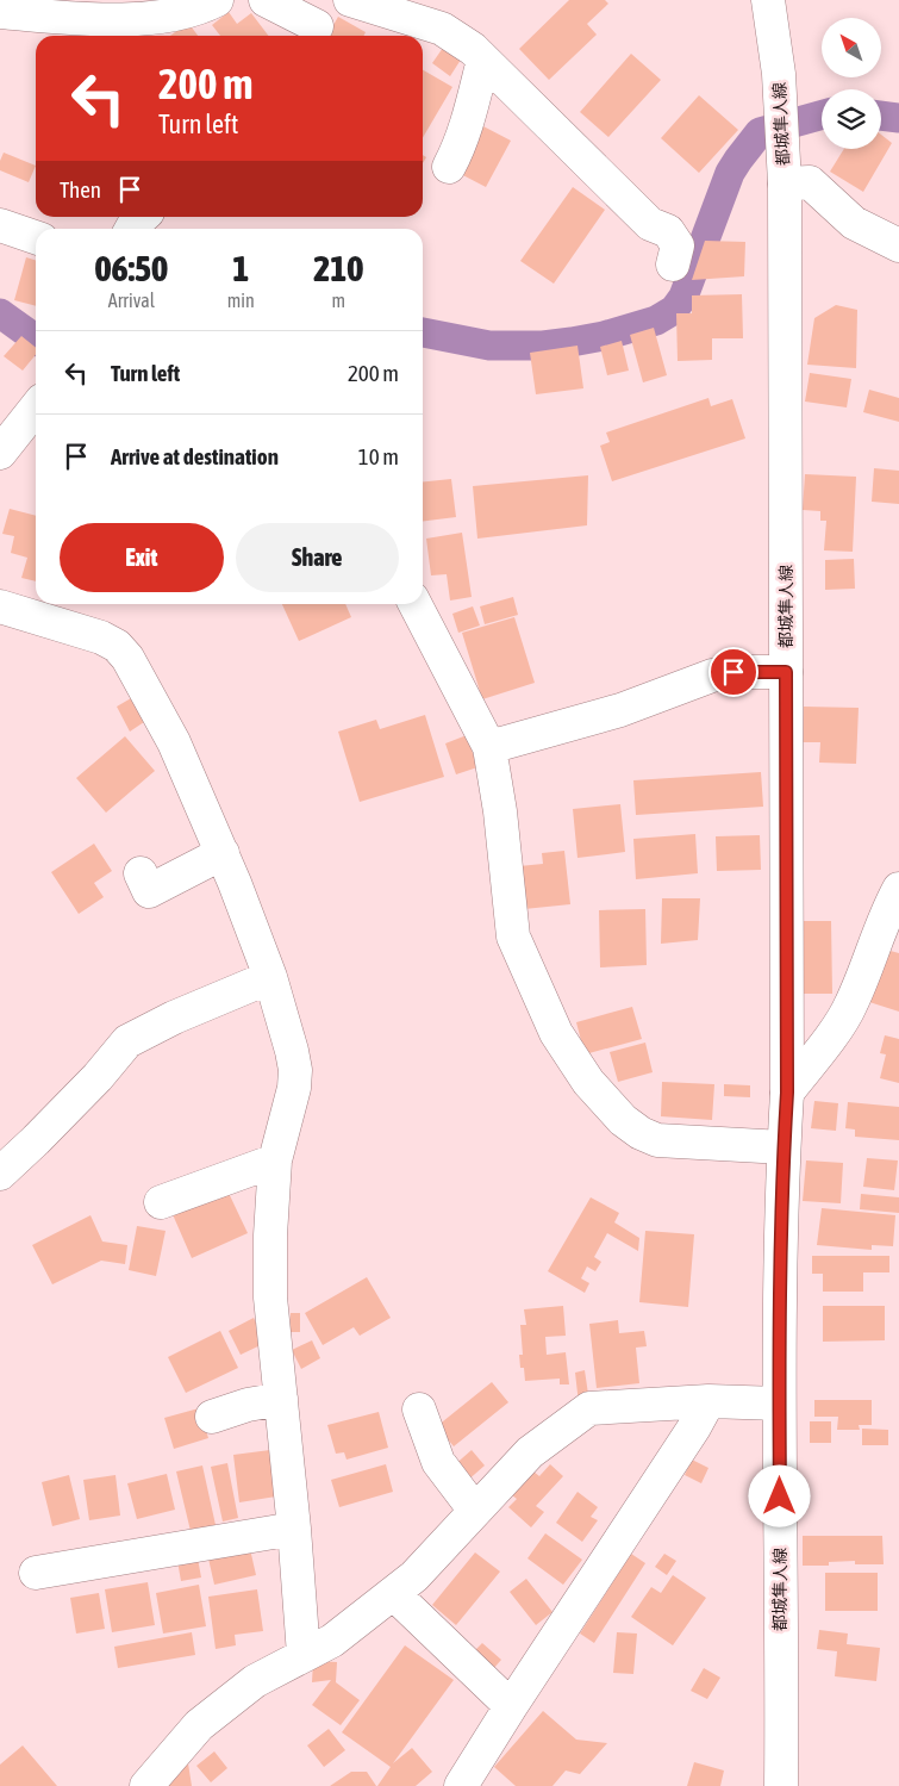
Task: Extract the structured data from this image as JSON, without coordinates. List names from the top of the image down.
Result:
{
  "streets": {
    "street": ["都城隼人線"]
  },
  "north": "top left",
  "page": {
    "turn": ["200 m", "Turn left"],
    "then": "Then",
    "eta": [
      "06:50",
      "Arrival",
      "1",
      "min",
      "210",
      "m"
    ],
    "list": [
      {
        "name": "Turn left",
        "value": "200 m"
      },
      {
        "name": "Arrive at destination",
        "value": "10 m"
      }
    ],
    "buttons": ["Exit", "Share"]
  }
}
